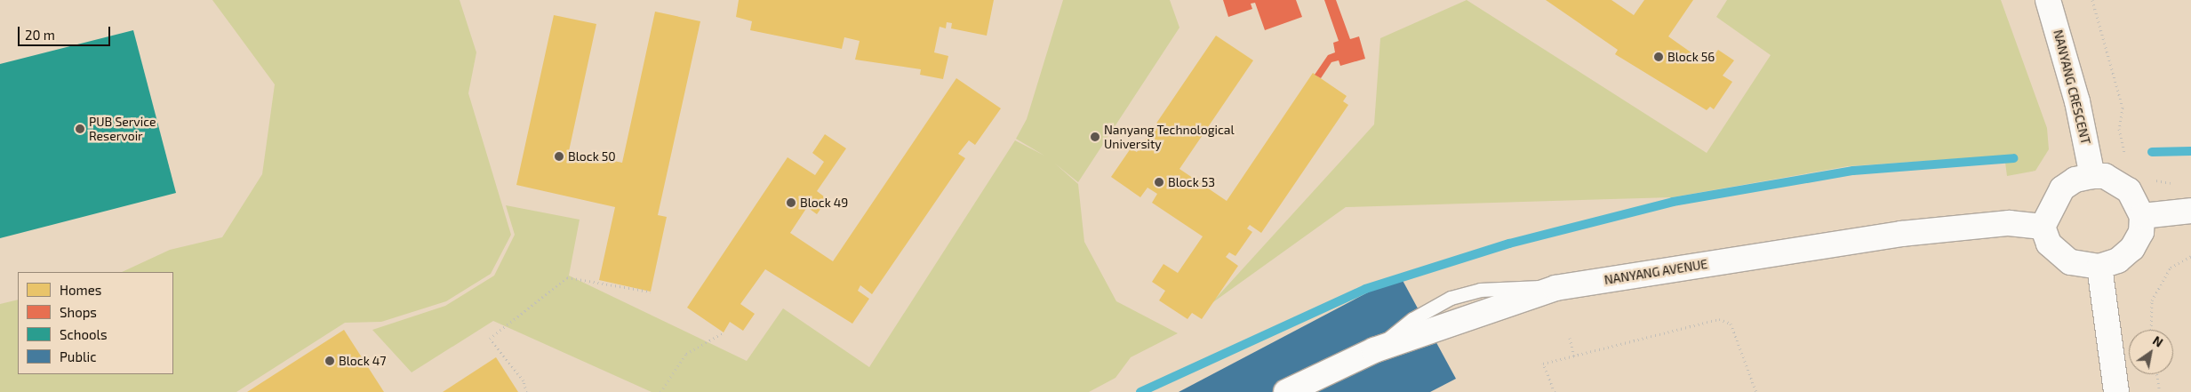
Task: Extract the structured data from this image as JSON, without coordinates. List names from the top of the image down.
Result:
{
  "streets": {
    "street": ["NANYANG CRESCENT", "NANYANG AVENUE"]
  },
  "crossings": [
    ["NANYANG CRESCENT", "NANYANG AVENUE"]
  ],
  "places": [
    "Block 56",
    "PUB Service Reservoir",
    "Nanyang Technological University",
    "Block 50",
    "Block 53",
    "Block 49",
    "Block 47"
  ],
  "legend": [
    "Homes",
    "Shops",
    "Schools",
    "Public"
  ],
  "scale_bar": "20 m",
  "north": "top right"
}
